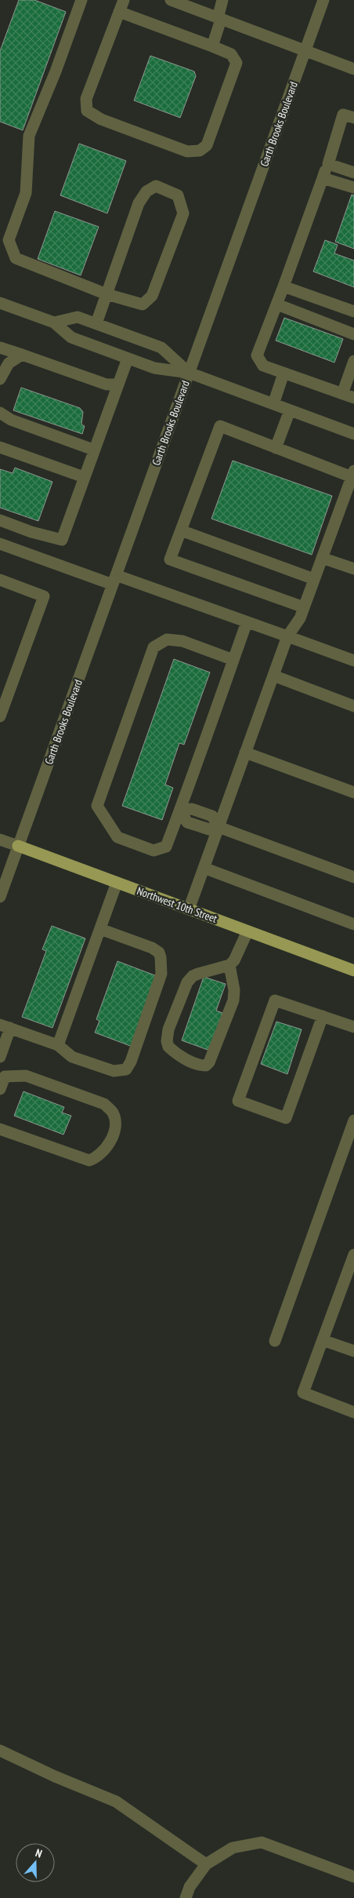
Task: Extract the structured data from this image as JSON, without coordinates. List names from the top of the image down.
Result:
{
  "streets": {
    "main road": ["Northwest 10th Street"],
    "street": ["Garth Brooks Boulevard"]
  },
  "crossings": [
    ["Garth Brooks Boulevard", "Northwest 10th Street"]
  ],
  "north": "top"
}
